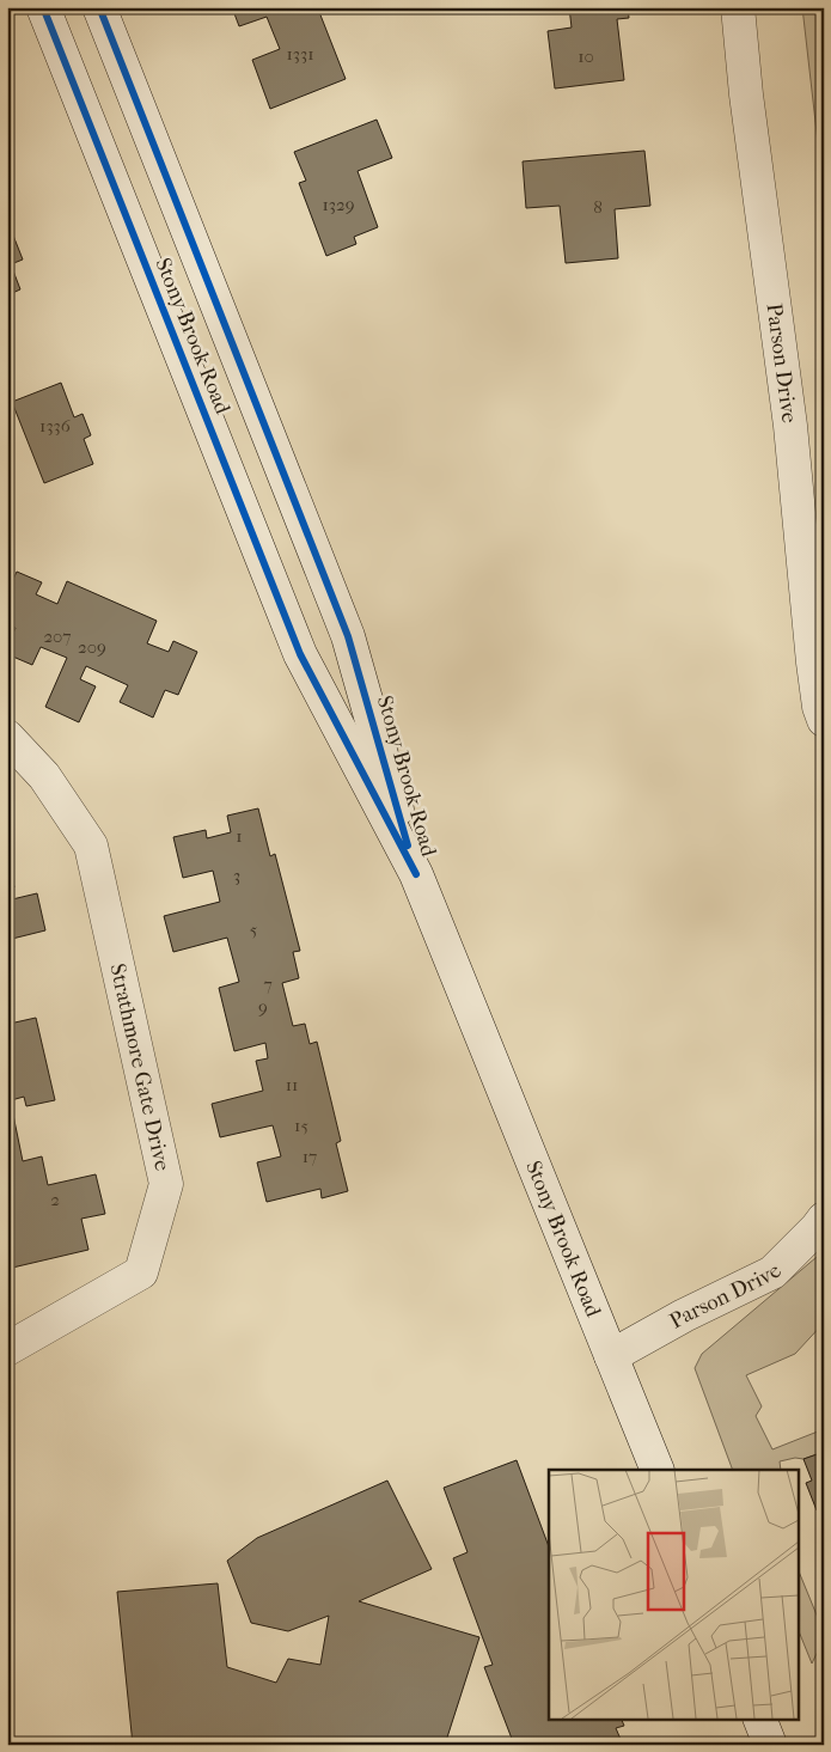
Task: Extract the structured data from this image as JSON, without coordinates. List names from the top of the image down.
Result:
{
  "streets": {
    "main road": ["Stony Brook Road", "Parson Drive", "Strathmore Gate Drive"]
  },
  "crossings": [
    ["Stony Brook Road", "Parson Drive"]
  ],
  "house_numbers": [
    "1331",
    "10",
    "1329",
    "8",
    "1336",
    "207",
    "209",
    "1",
    "3",
    "5",
    "7",
    "9",
    "11",
    "15",
    "17",
    "2"
  ]
}
